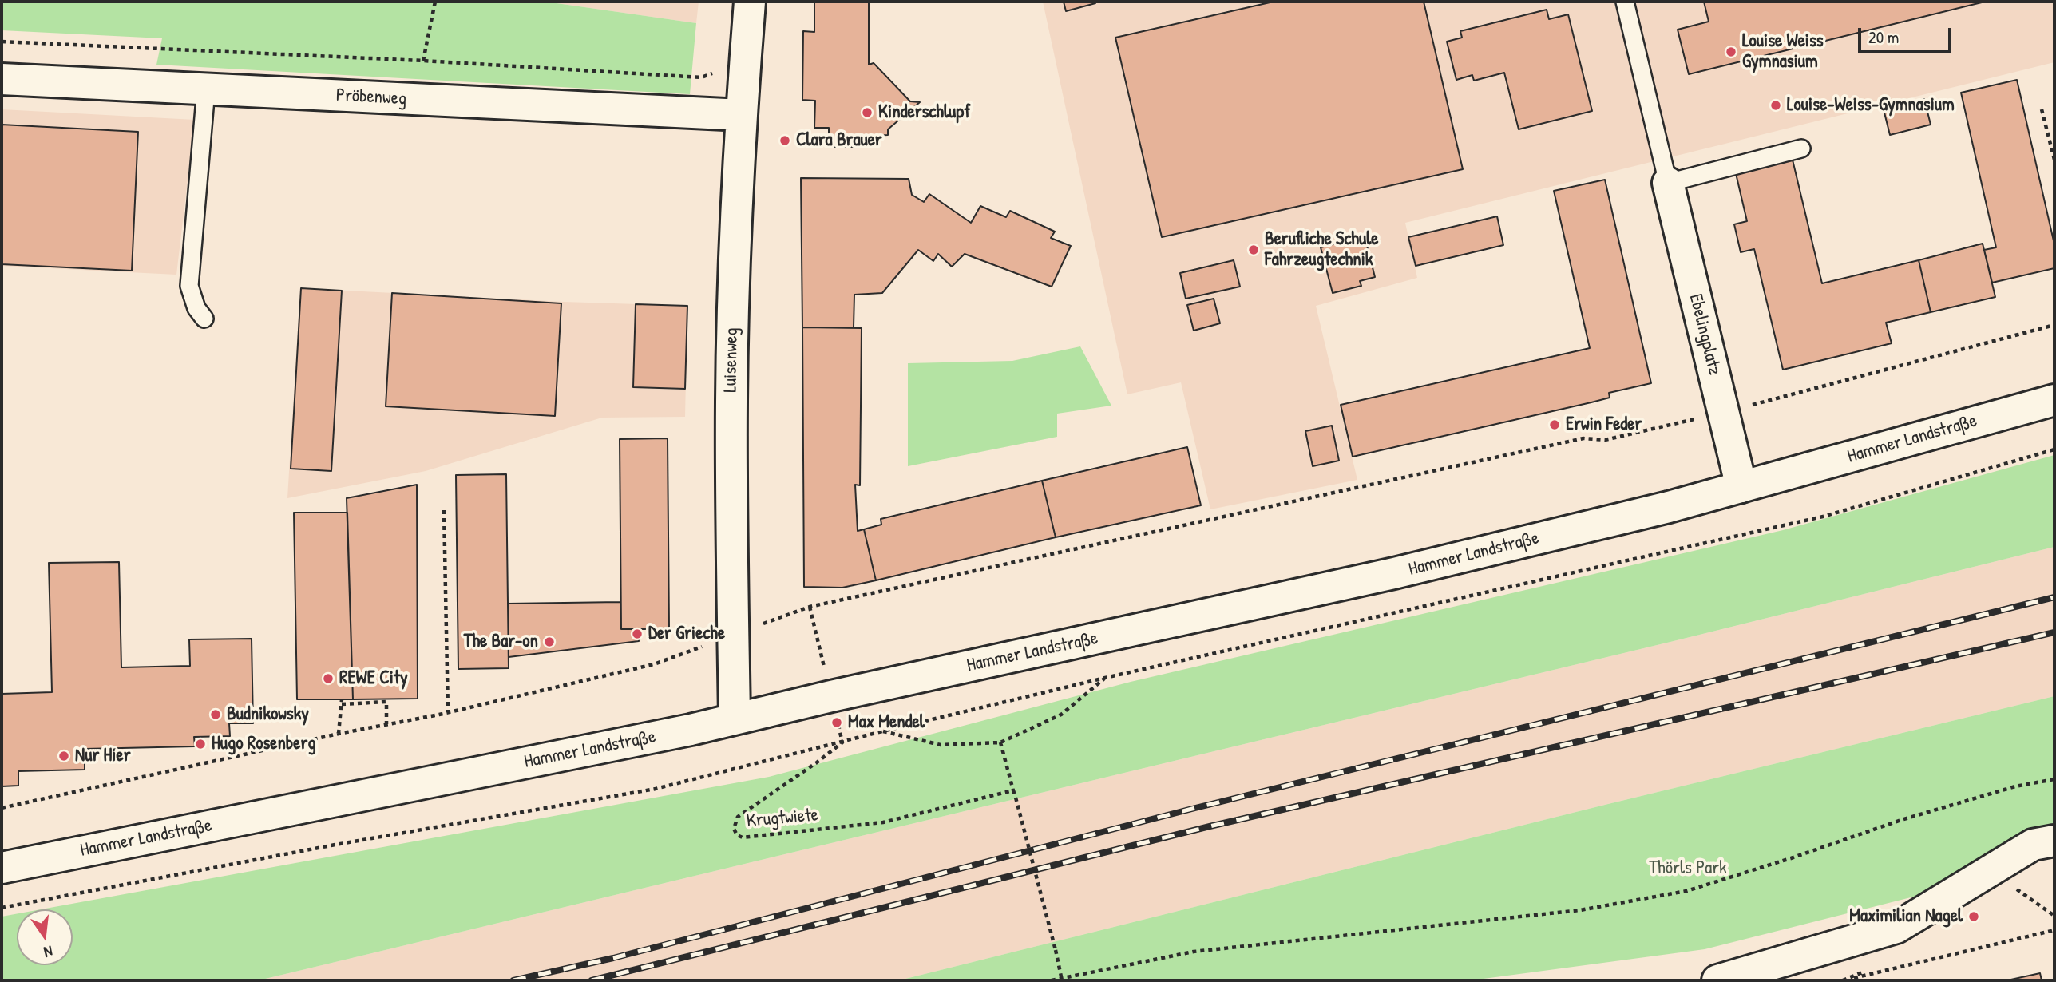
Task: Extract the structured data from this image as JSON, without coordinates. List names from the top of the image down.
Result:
{
  "streets": {
    "street": [
      "Pröbenweg",
      "Ebelingplatz",
      "Luisenweg",
      "Hammer Landstraße"
    ],
    "path": ["Krugtwiete"]
  },
  "crossings": [
    ["Pröbenweg", "Luisenweg"],
    ["Ebelingplatz", "Hammer Landstraße"],
    ["Luisenweg", "Hammer Landstraße"]
  ],
  "parks": ["Thörls Park"],
  "places": [
    "Louise Weiss Gymnasium",
    "Louise-Weiss-Gymnasium",
    "Kinderschlupf",
    "Clara Brauer",
    "Berufliche Schule Fahrzeugtechnik",
    "Erwin Feder",
    "Der Grieche",
    "The Bar-on",
    "REWE City",
    "Budnikowsky",
    "Max Mendel",
    "Hugo Rosenberg",
    "Nur Hier",
    "Maximilian Nagel"
  ],
  "scale_bar": "20 m",
  "north": "bottom"
}
